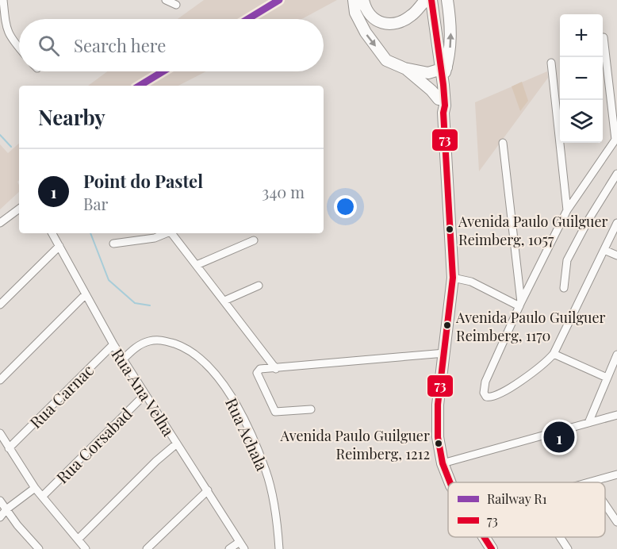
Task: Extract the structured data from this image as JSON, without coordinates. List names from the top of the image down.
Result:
{
  "streets": {
    "street": [
      "Rua Ana Velha",
      "Rua Carnac",
      "Rua Achala",
      "Rua Corsabad"
    ]
  },
  "crossings": [
    ["Rua Ana Velha", "Rua Carnac"],
    ["Rua Ana Velha", "Rua Achala"],
    ["Rua Ana Velha", "Rua Corsabad"]
  ],
  "places": ["Avenida Paulo Guilguer Reimberg, 1057", "Avenida Paulo Guilguer Reimberg, 1170", "Avenida Paulo Guilguer Reimberg, 1212"],
  "lines": ["rail line R1", "transit line 73"],
  "legend": ["Railway R1", "73"],
  "page": {
    "map_buttons": ["+", "−"],
    "search": "Search here",
    "heading": "Nearby",
    "list": [
      {
        "mark": "1",
        "name": "Point do Pastel",
        "note": "Bar",
        "value": "340 m"
      }
    ],
    "pins": "1"
  }
}
